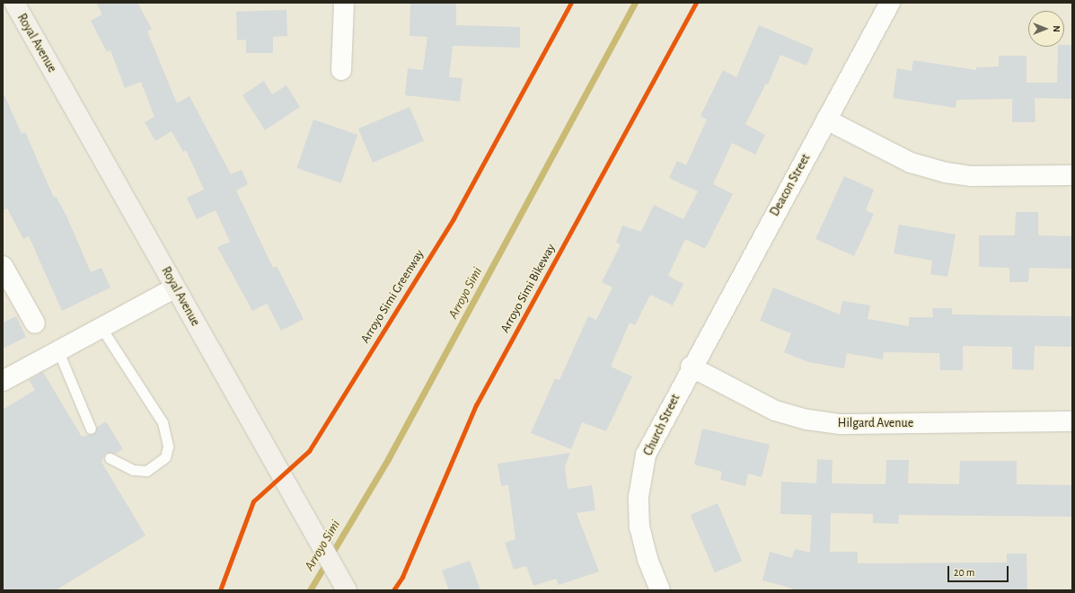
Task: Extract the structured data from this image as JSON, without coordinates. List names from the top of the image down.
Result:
{
  "streets": {
    "main road": ["Royal Avenue"],
    "street": ["Deacon Street", "Hilgard Avenue", "Church Street"],
    "cycle path": ["Arroyo Simi Bikeway", "Arroyo Simi Greenway"]
  },
  "crossings": [
    ["Deacon Street", "Hilgard Avenue"],
    ["Deacon Street", "Church Street"],
    ["Hilgard Avenue", "Church Street"]
  ],
  "water": ["Arroyo Simi"],
  "scale_bar": "20 m",
  "north": "right"
}
